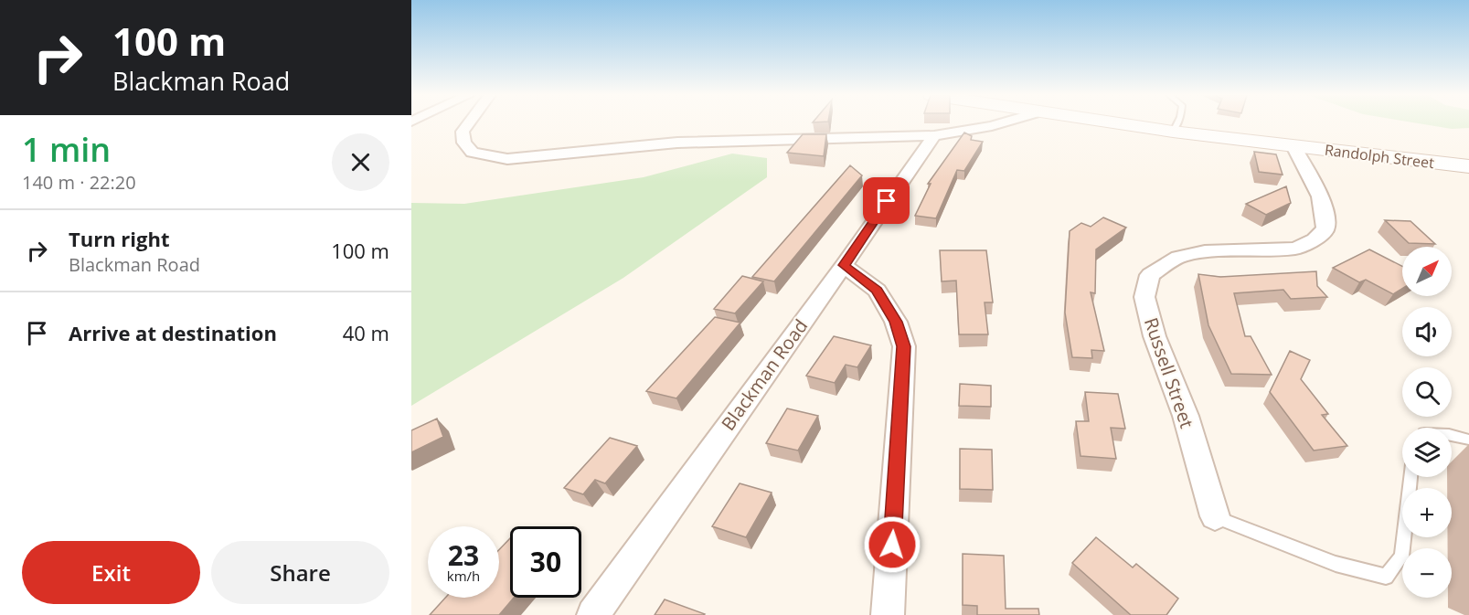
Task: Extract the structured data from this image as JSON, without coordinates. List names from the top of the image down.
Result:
{
  "streets": {
    "main road": ["Randolph Street"],
    "street": ["Russell Street", "Blackman Road"]
  },
  "crossings": [
    ["Randolph Street", "Russell Street"]
  ],
  "north": "top right",
  "page": {
    "turn": ["100 m", "Blackman Road"],
    "heading": ["1 min", "140 m · 22:20"],
    "list": [
      {
        "name": "Turn right",
        "note": "Blackman Road",
        "value": "100 m"
      },
      {
        "name": "Arrive at destination",
        "value": "40 m"
      }
    ],
    "map_buttons": ["+", "−"],
    "speed": "23 km/h",
    "limit": "30",
    "buttons": ["Exit", "Share"]
  }
}
